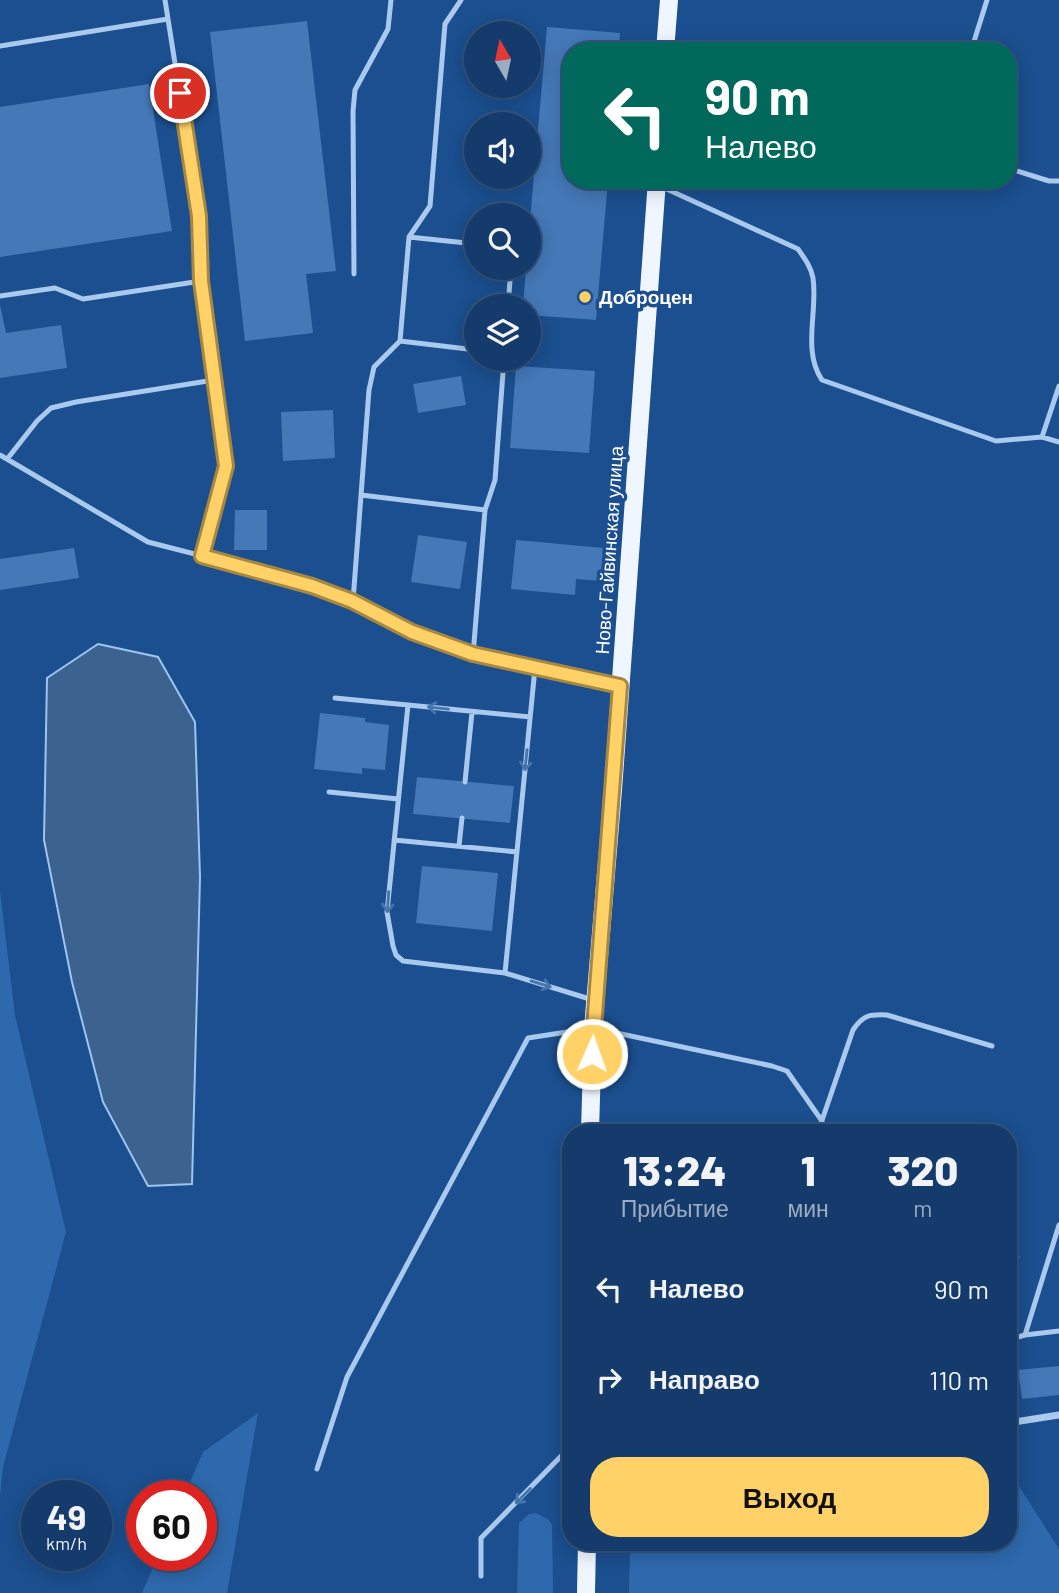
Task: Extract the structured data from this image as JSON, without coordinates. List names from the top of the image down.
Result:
{
  "streets": {
    "main road": ["Ново-Гайвинская улица"]
  },
  "places": ["Доброцен"],
  "north": "top",
  "page": {
    "turn": ["90 m", "Налево"],
    "eta": [
      "13:24",
      "Прибытие",
      "1",
      "мин",
      "320",
      "m"
    ],
    "list": [
      {
        "name": "Налево",
        "value": "90 m"
      },
      {
        "name": "Направо",
        "value": "110 m"
      }
    ],
    "buttons": "Выход",
    "speed": "49 km/h",
    "limit": "60"
  }
}
